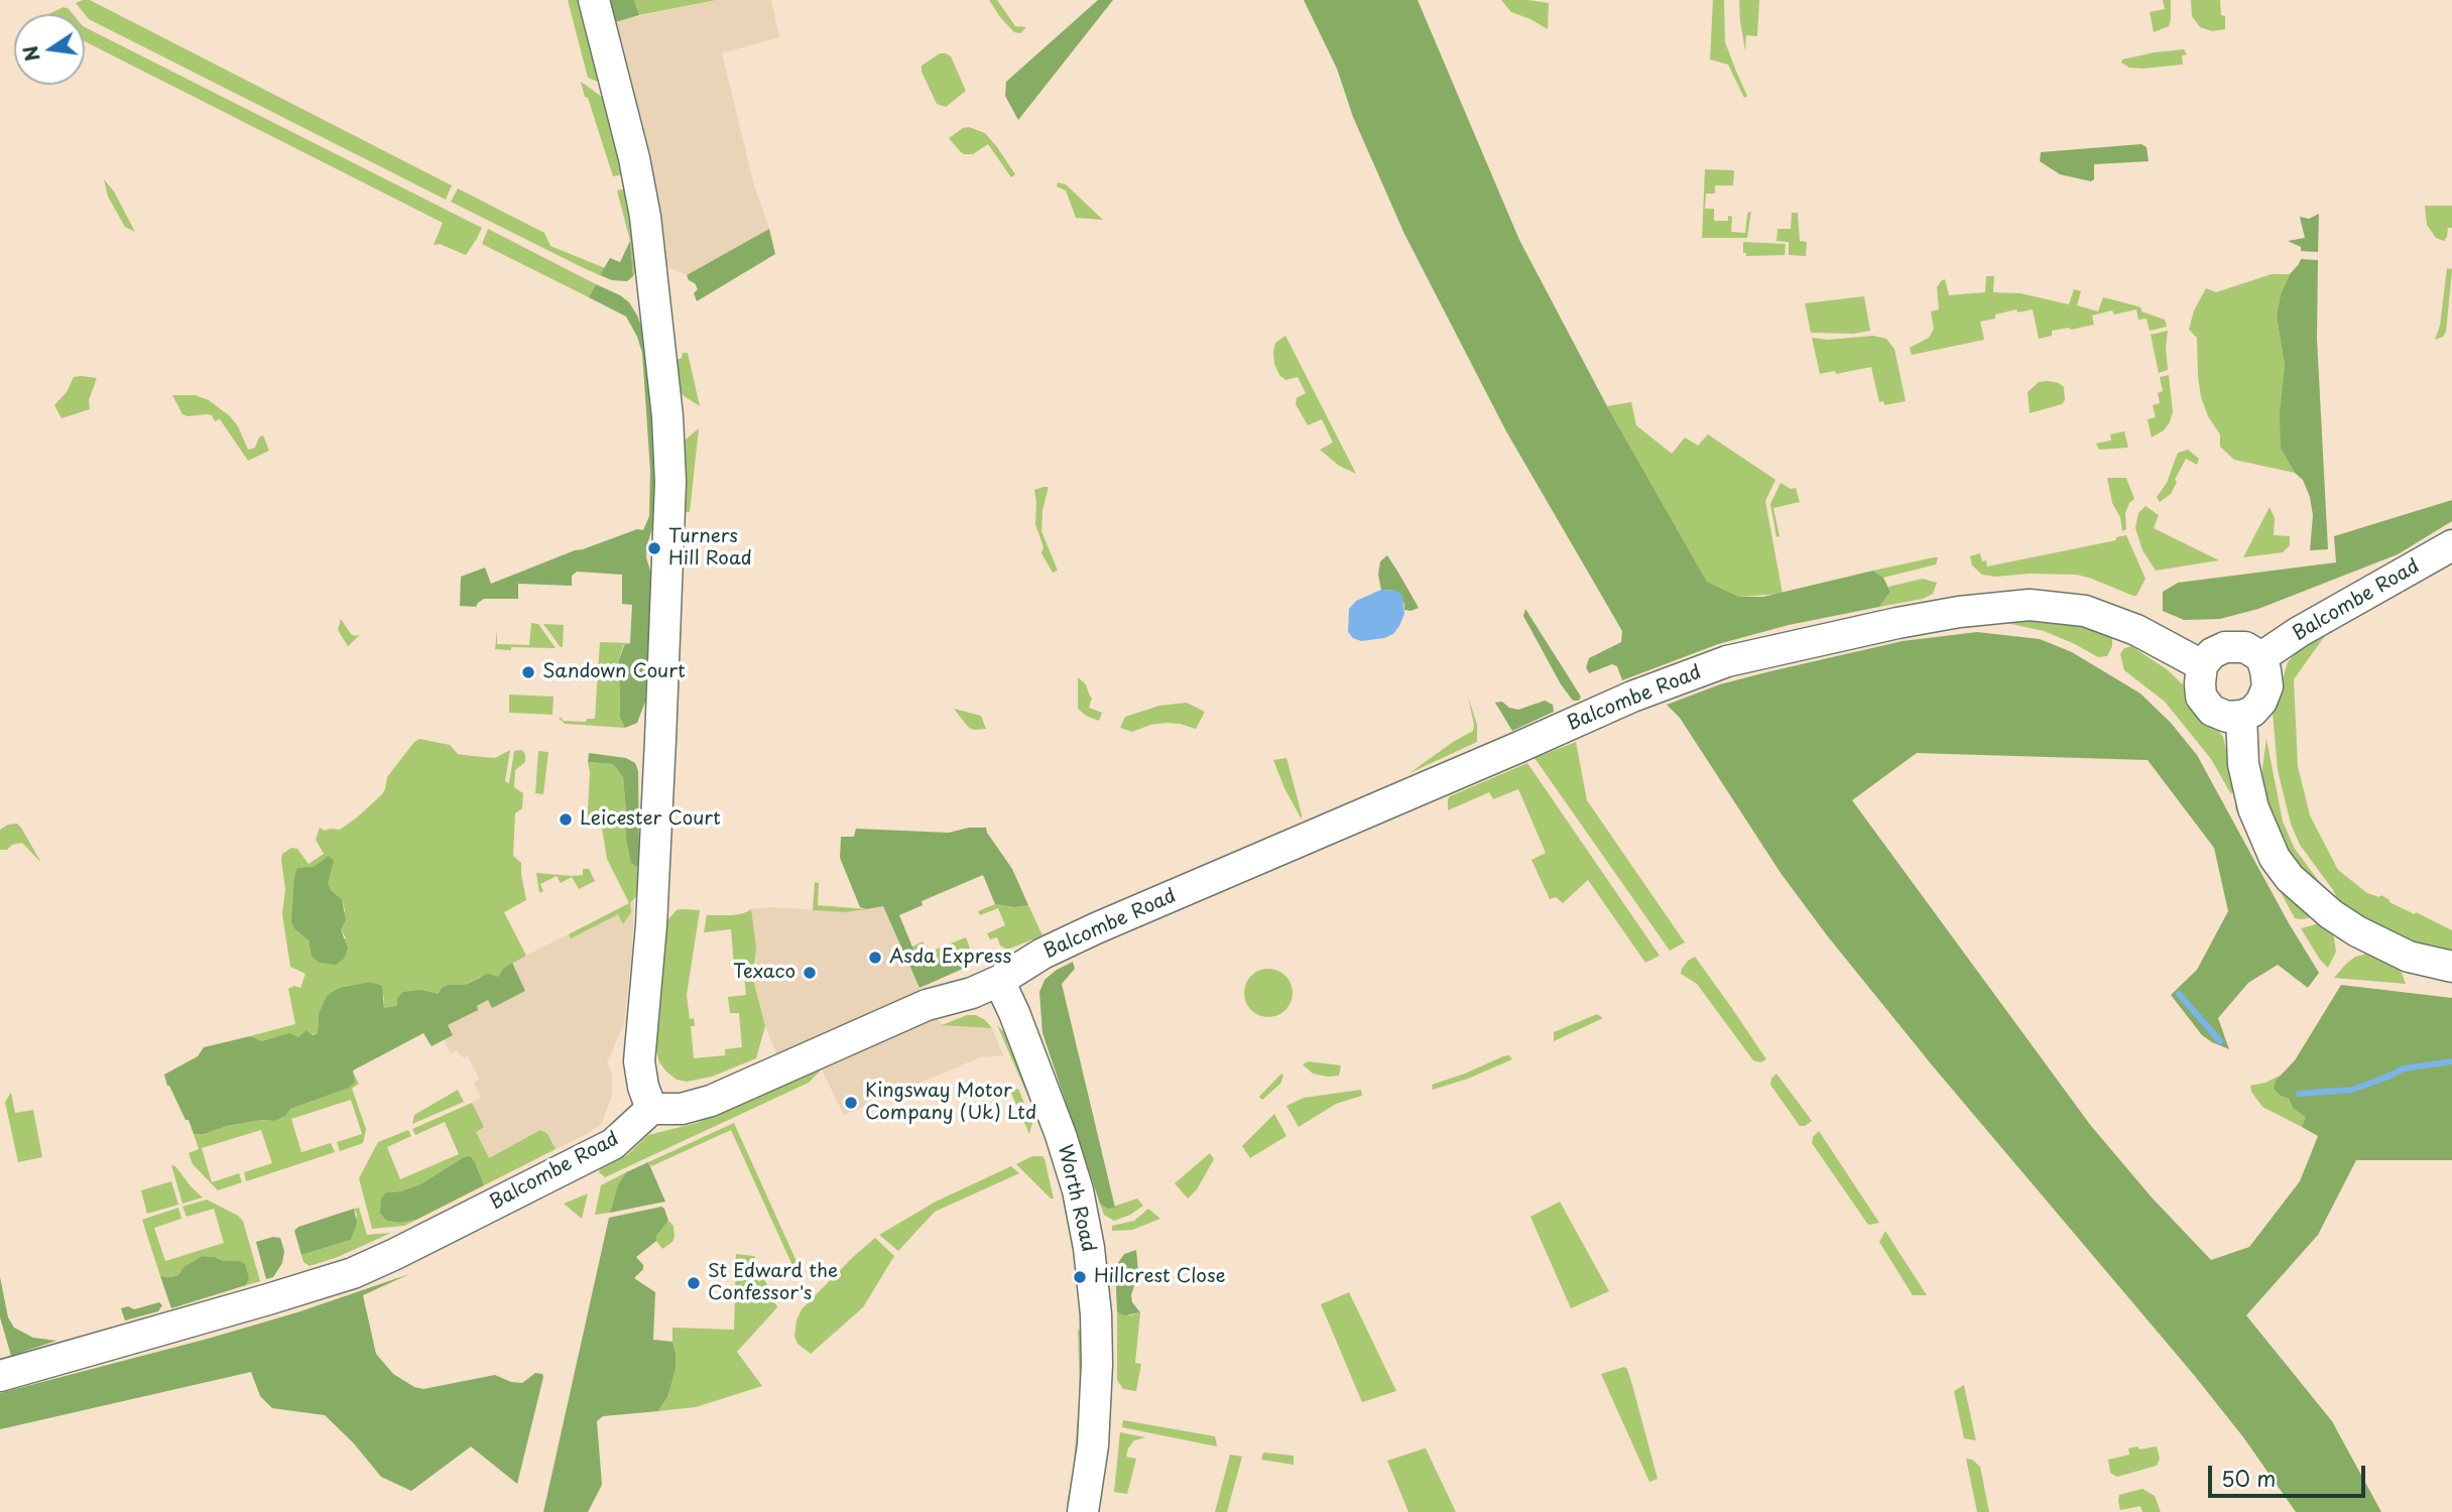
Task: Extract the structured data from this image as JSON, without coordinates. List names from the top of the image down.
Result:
{
  "streets": {
    "main road": ["Balcombe Road", "Worth Road"]
  },
  "crossings": [
    ["Balcombe Road", "Worth Road"]
  ],
  "places": [
    "Turners Hill Road",
    "Sandown Court",
    "Leicester Court",
    "Asda Express",
    "Texaco",
    "Kingsway Motor Company (Uk) Ltd",
    "Hillcrest Close",
    "St Edward the Confessor's"
  ],
  "scale_bar": "50 m",
  "north": "left"
}
